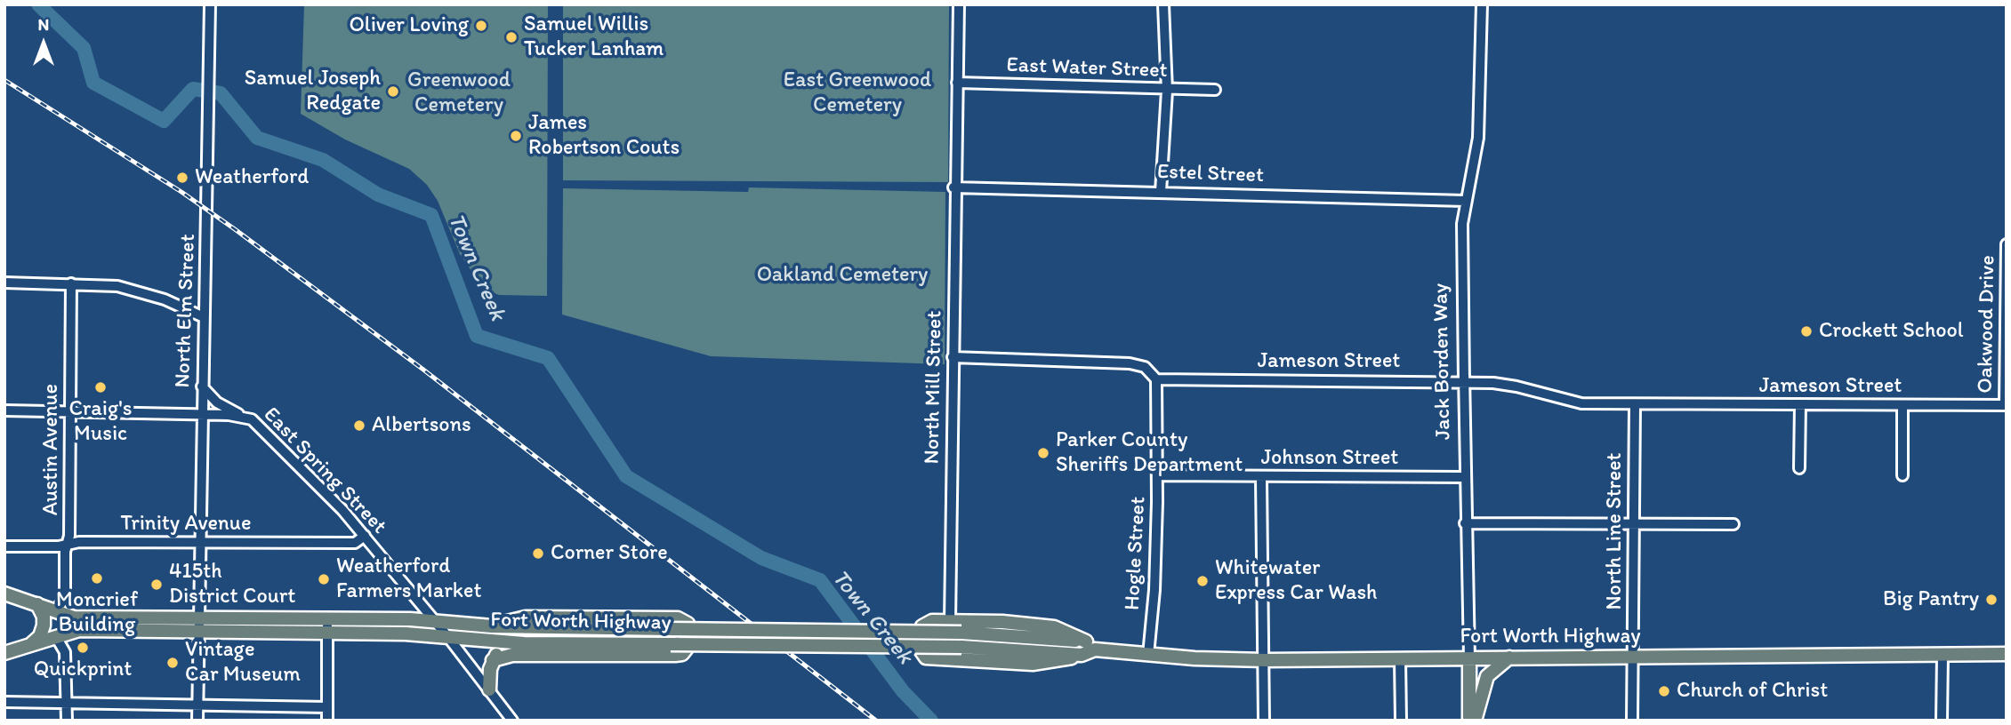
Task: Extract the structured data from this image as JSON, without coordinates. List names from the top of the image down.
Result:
{
  "streets": {
    "main road": ["Jack Borden Way", "Fort Worth Highway"],
    "street": [
      "East Water Street",
      "Estel Street",
      "North Elm Street",
      "Oakwood Drive",
      "Jameson Street",
      "North Mill Street",
      "Austin Avenue",
      "Johnson Street",
      "East Spring Street",
      "Trinity Avenue",
      "North Line Street",
      "Hogle Street"
    ]
  },
  "crossings": [
    ["East Water Street", "North Mill Street"],
    ["Estel Street", "Jack Borden Way"],
    ["Estel Street", "North Mill Street"],
    ["North Elm Street", "East Spring Street"],
    ["North Elm Street", "Trinity Avenue"],
    ["North Elm Street", "Fort Worth Highway"],
    ["Oakwood Drive", "Jameson Street"],
    ["Jameson Street", "Jack Borden Way"],
    ["Jameson Street", "North Line Street"],
    ["Jameson Street", "Hogle Street"],
    ["Jack Borden Way", "Johnson Street"],
    ["Jack Borden Way", "Fort Worth Highway"],
    ["Austin Avenue", "East Spring Street"],
    ["Austin Avenue", "Trinity Avenue"],
    ["Austin Avenue", "Fort Worth Highway"],
    ["Johnson Street", "Hogle Street"],
    ["East Spring Street", "Trinity Avenue"],
    ["East Spring Street", "Fort Worth Highway"],
    ["North Line Street", "Fort Worth Highway"],
    ["Hogle Street", "Fort Worth Highway"]
  ],
  "water": ["Town Creek"],
  "parks": ["Greenwood Cemetery", "East Greenwood Cemetery", "Oakland Cemetery"],
  "places": [
    "Oliver Loving",
    "Samuel Willis Tucker Lanham",
    "Samuel Joseph Redgate",
    "James Robertson Couts",
    "Weatherford",
    "Crockett School",
    "Craig's Music",
    "Albertsons",
    "Parker County Sheriffs Department",
    "Corner Store",
    "Moncrief Building",
    "Weatherford Farmers Market",
    "Whitewater Express Car Wash",
    "415th District Court",
    "Big Pantry",
    "Quickprint",
    "Vintage Car Museum",
    "Church of Christ"
  ],
  "north": "top"
}
